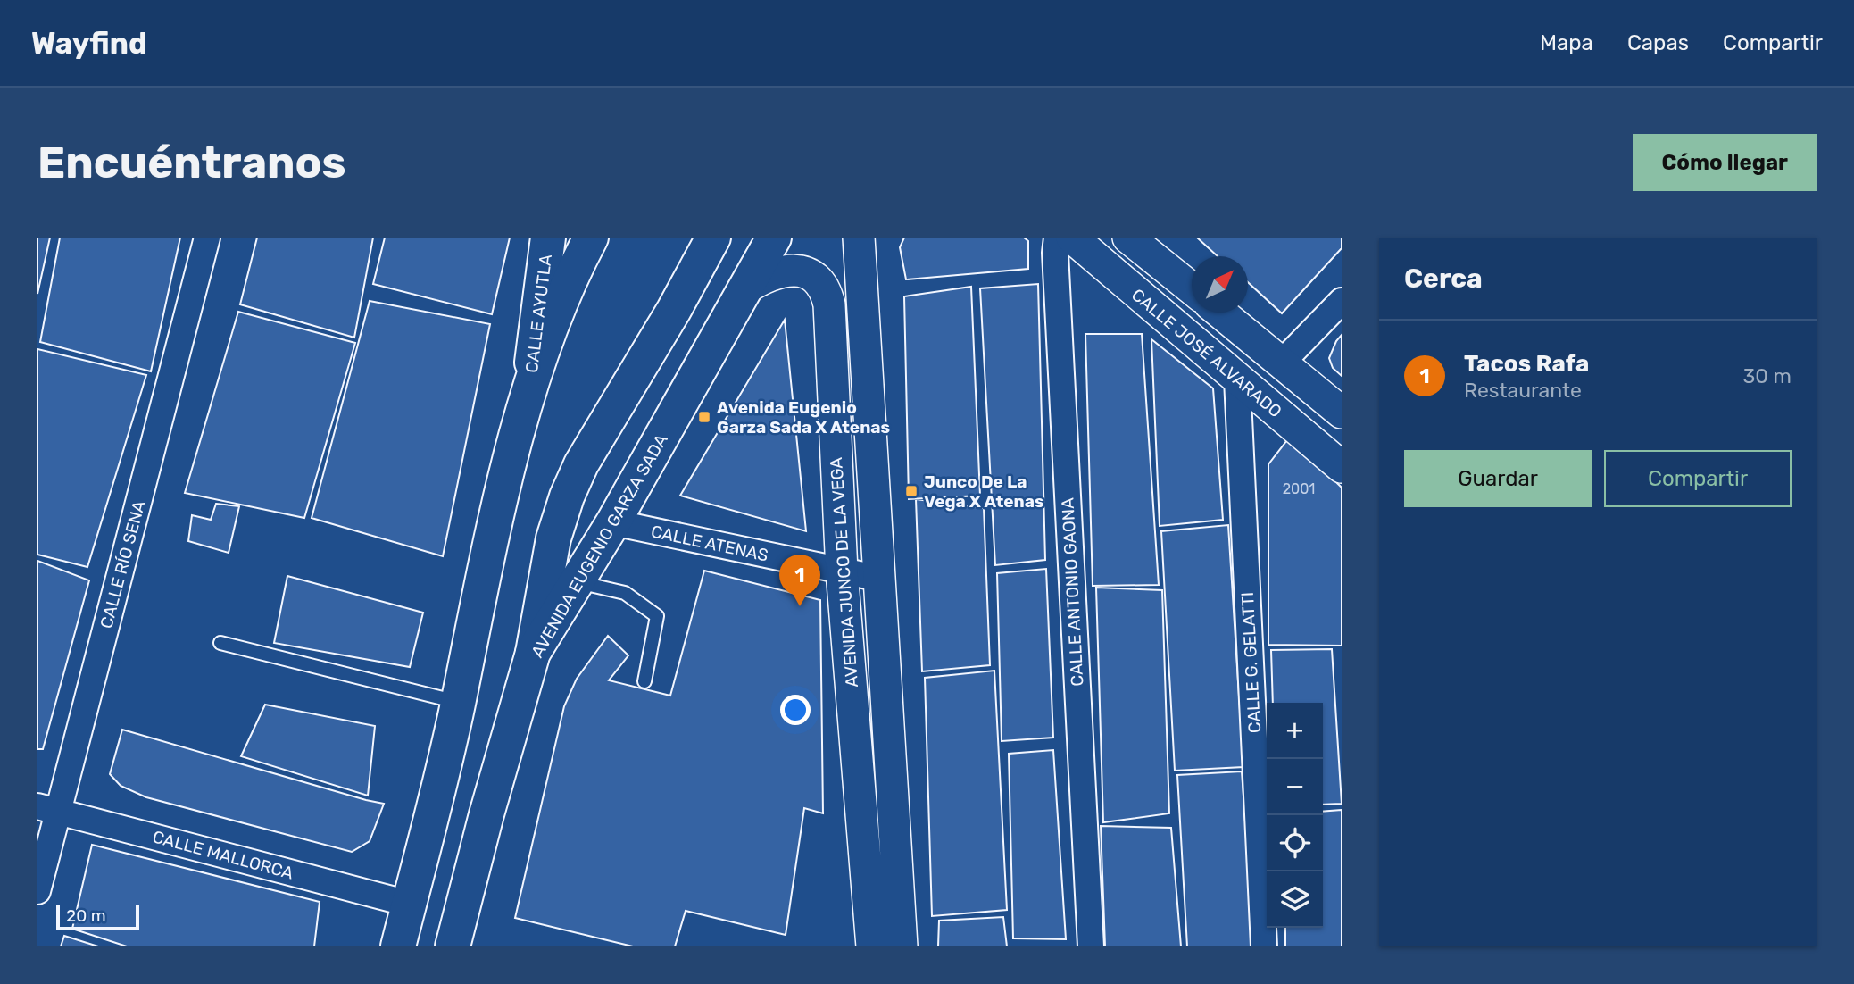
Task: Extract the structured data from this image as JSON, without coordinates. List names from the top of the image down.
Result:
{
  "streets": {
    "main road": ["CALLE AYUTLA", "AVENIDA EUGENIO GARZA SADA"],
    "street": [
      "CALLE JOSÉ ALVARADO",
      "CALLE ATENAS",
      "CALLE RÍO SENA",
      "AVENIDA JUNCO DE LA VEGA",
      "CALLE ANTONIO GAONA",
      "CALLE G. GELATTI",
      "CALLE MALLORCA"
    ]
  },
  "crossings": [
    ["CALLE JOSÉ ALVARADO", "CALLE G. GELATTI"],
    ["CALLE ATENAS", "AVENIDA EUGENIO GARZA SADA"],
    ["CALLE ATENAS", "AVENIDA JUNCO DE LA VEGA"],
    ["AVENIDA EUGENIO GARZA SADA", "AVENIDA JUNCO DE LA VEGA"],
    ["CALLE RÍO SENA", "CALLE MALLORCA"]
  ],
  "places": {
    "transit": ["Avenida Eugenio Garza Sada X Atenas", "Junco De La Vega X Atenas"]
  },
  "house_numbers": ["2001"],
  "scale_bar": "20 m",
  "north": "top right",
  "page": {
    "header": "Wayfind",
    "nav": ["Mapa", "Capas", "Compartir"],
    "buttons": [
      "Cómo llegar",
      ["Guardar", "Compartir"]
    ],
    "title": "Encuéntranos",
    "heading": "Cerca",
    "list": [
      {
        "mark": "1",
        "name": "Tacos Rafa",
        "note": "Restaurante",
        "value": "30 m"
      }
    ],
    "pins": "1",
    "map_buttons": ["+", "−"],
    "scale": "20 m"
  }
}
